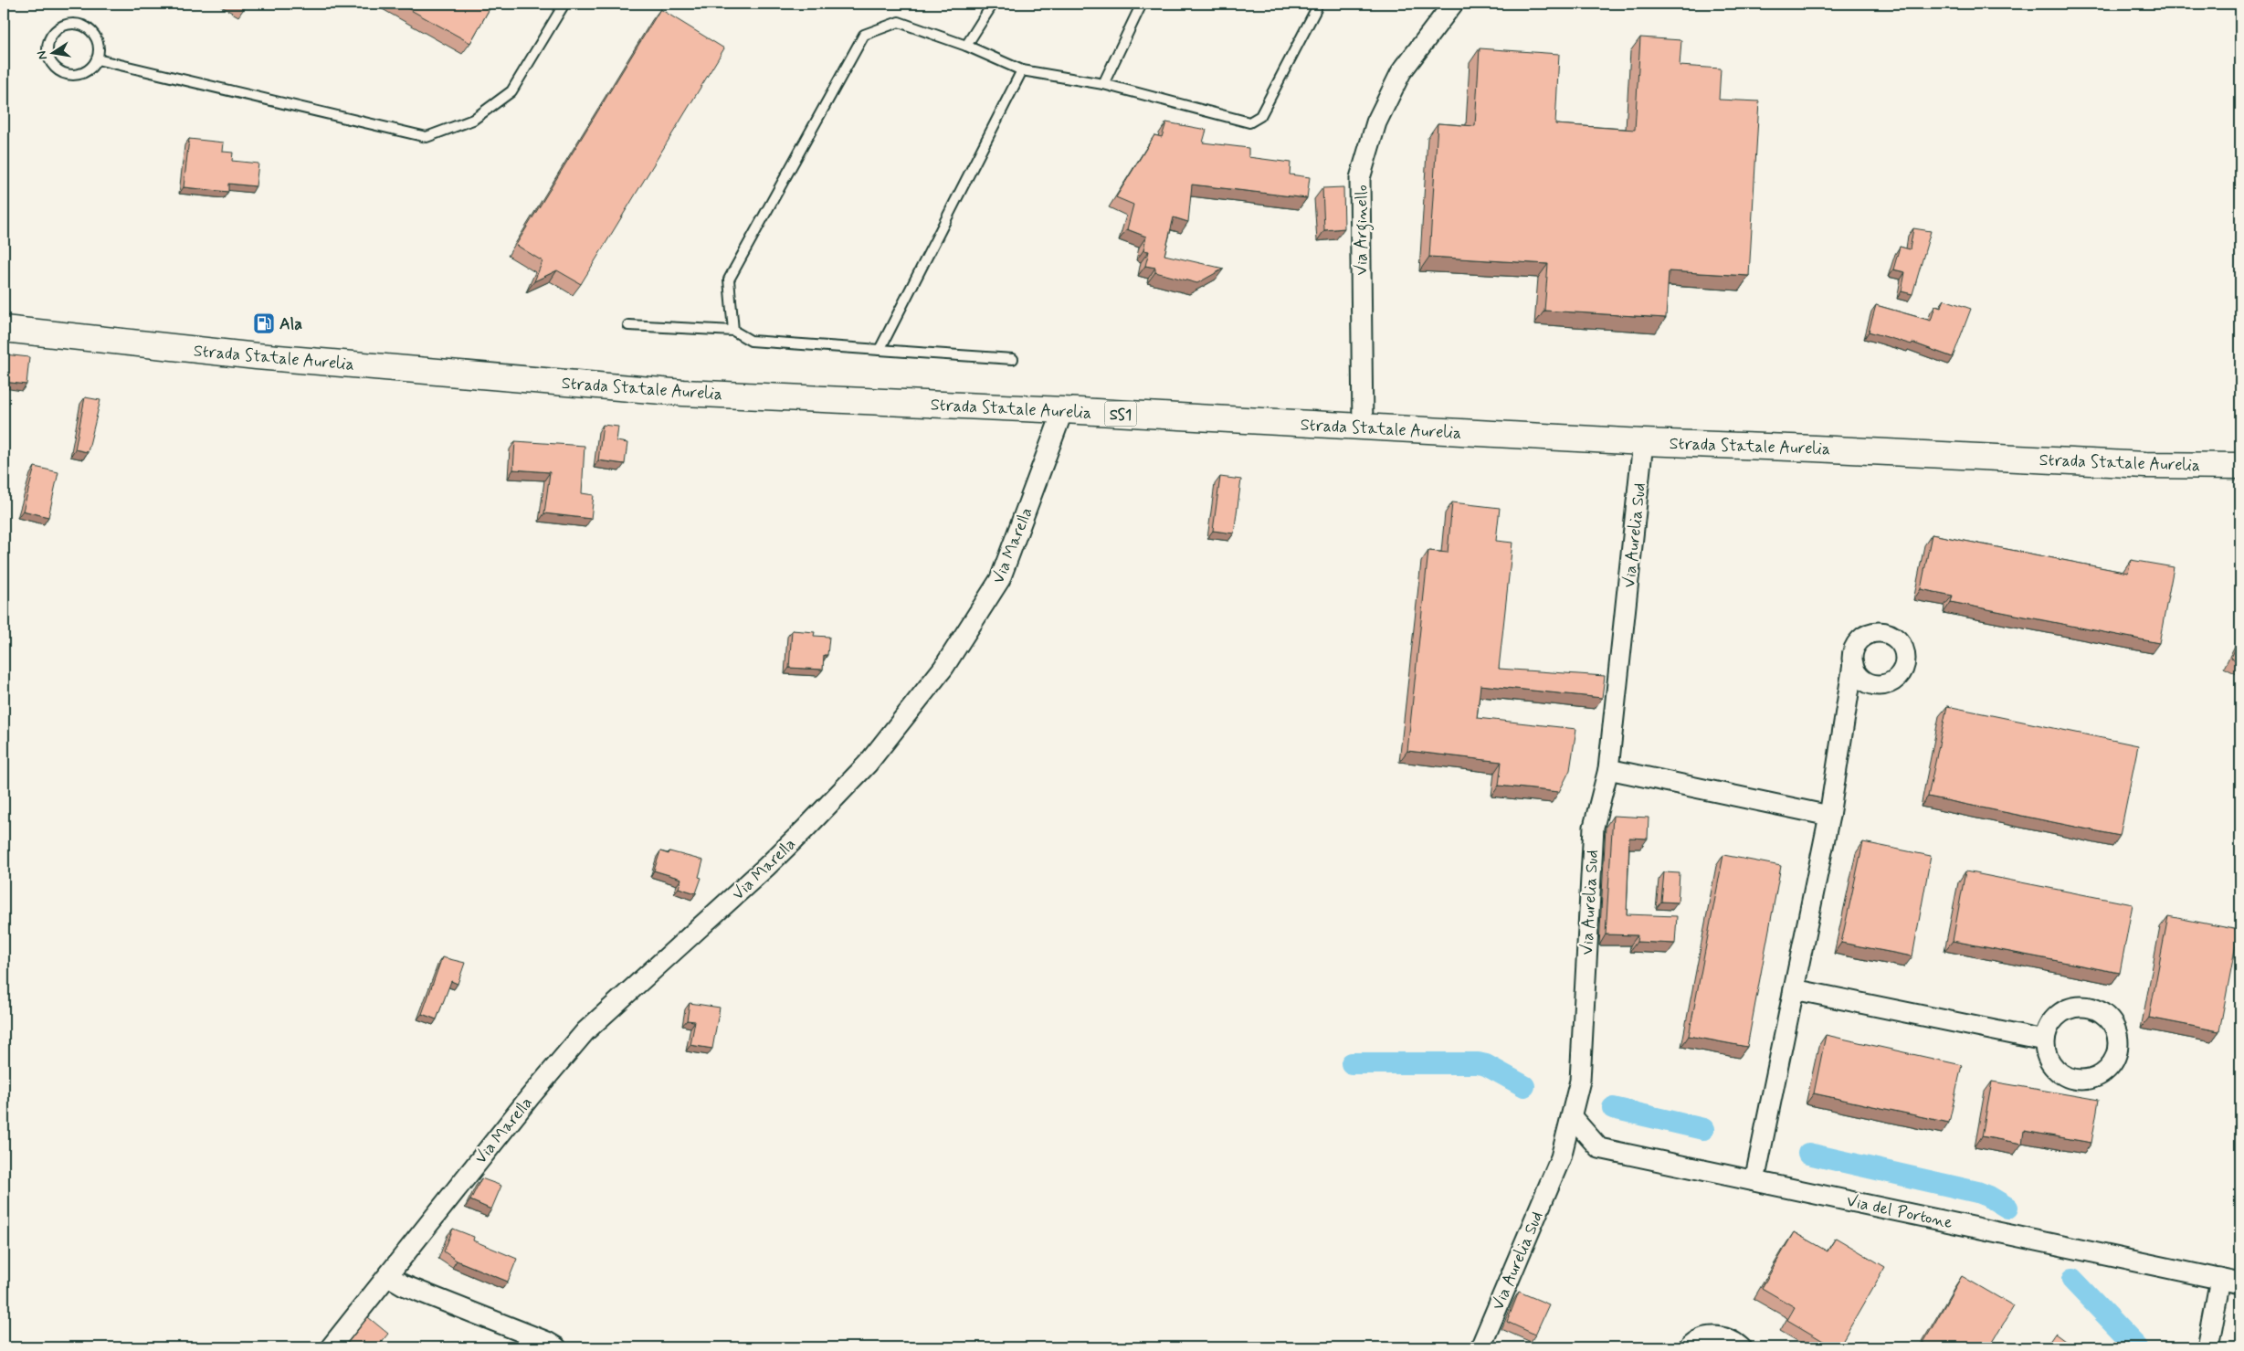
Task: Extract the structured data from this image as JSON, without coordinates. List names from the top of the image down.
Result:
{
  "streets": {
    "main road": ["Strada Statale Aurelia", "SS1"],
    "street": [
      "Via Arginello",
      "Via Aurelia Sud",
      "Via Marella",
      "Via del Portone"
    ]
  },
  "crossings": [
    ["Via Arginello", "Strada Statale Aurelia"],
    ["Strada Statale Aurelia", "Via Aurelia Sud"],
    ["Strada Statale Aurelia", "Via Marella"],
    ["Via Aurelia Sud", "Via del Portone"]
  ],
  "places": {
    "fuel station": ["Ala"]
  },
  "north": "left"
}
